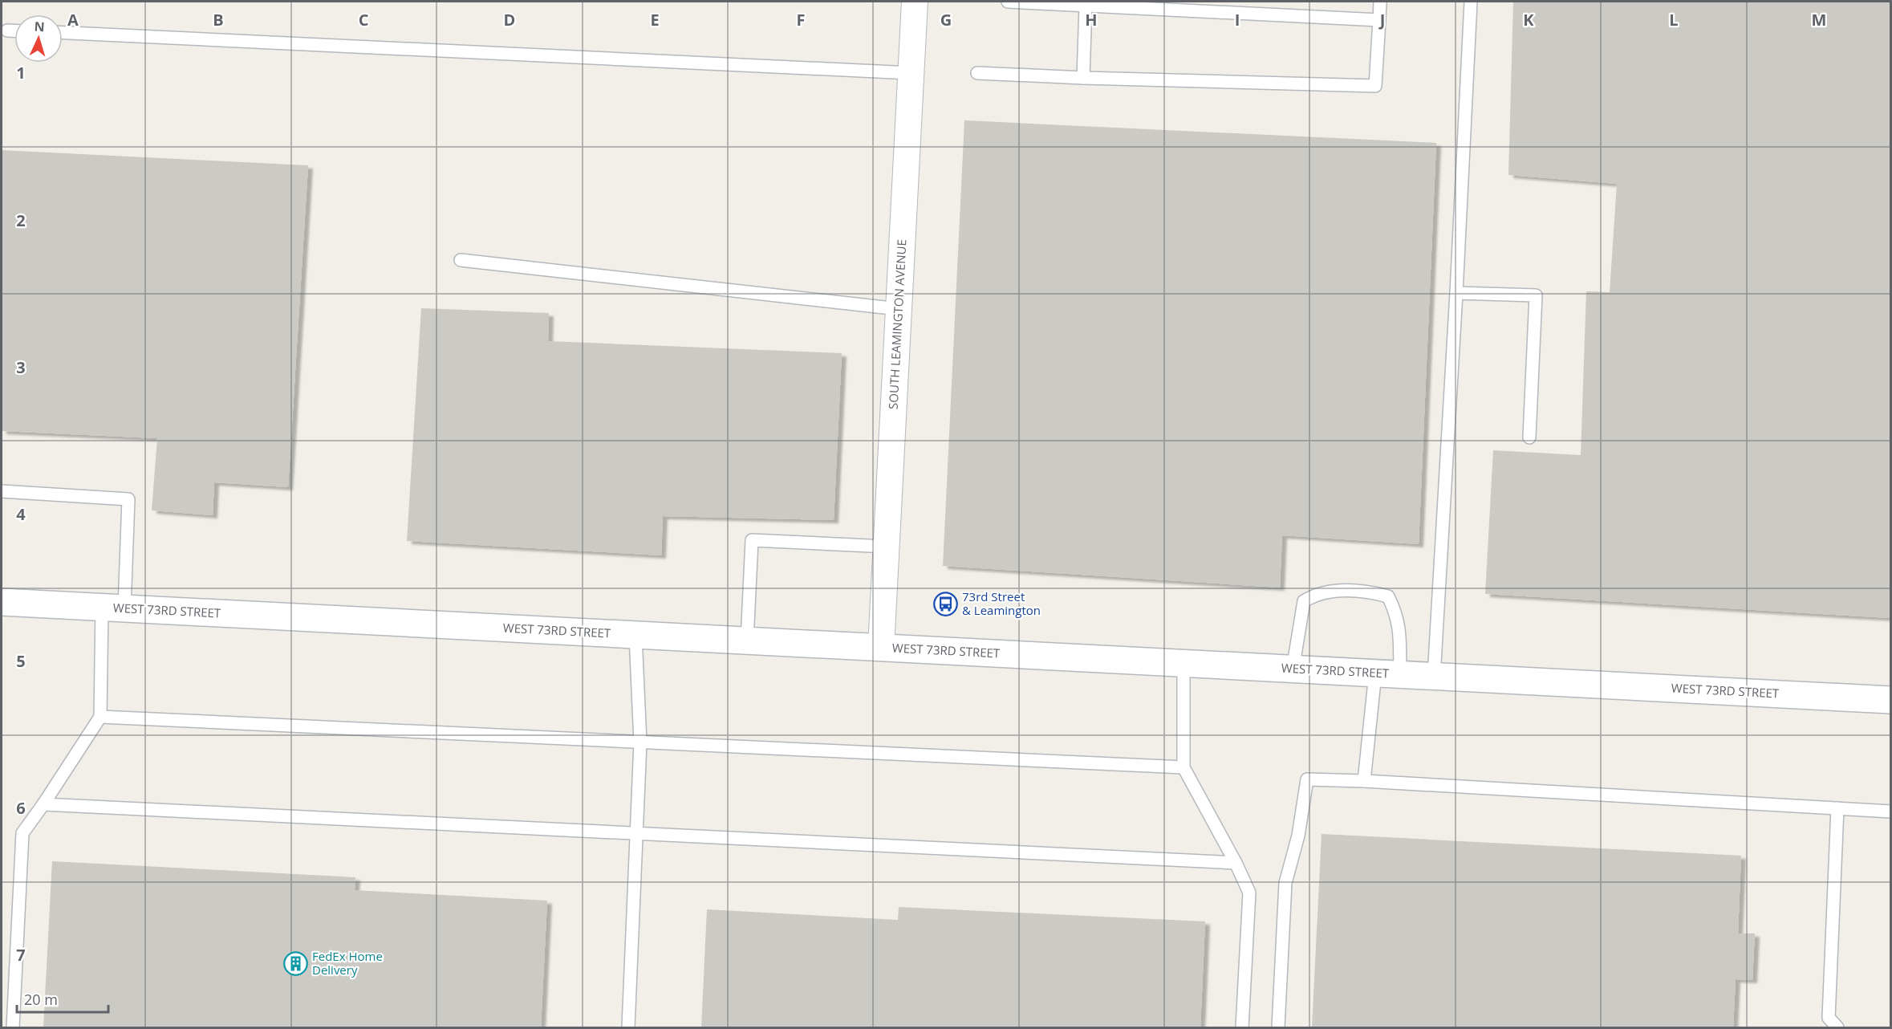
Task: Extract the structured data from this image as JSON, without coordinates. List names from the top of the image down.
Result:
{
  "streets": {
    "street": ["SOUTH LEAMINGTON AVENUE", "WEST 73RD STREET"]
  },
  "crossings": [
    ["SOUTH LEAMINGTON AVENUE", "WEST 73RD STREET"]
  ],
  "places": {
    "bus stop": ["73rd Street & Leamington"],
    "building": ["FedEx Home Delivery"]
  },
  "scale_bar": "20 m",
  "north": "top",
  "grid": {
    "columns": [
      "A",
      "B",
      "C",
      "D",
      "E",
      "F",
      "G",
      "H",
      "I",
      "J",
      "K",
      "L",
      "M"
    ],
    "rows": [
      "1",
      "2",
      "3",
      "4",
      "5",
      "6",
      "7"
    ]
  }
}
